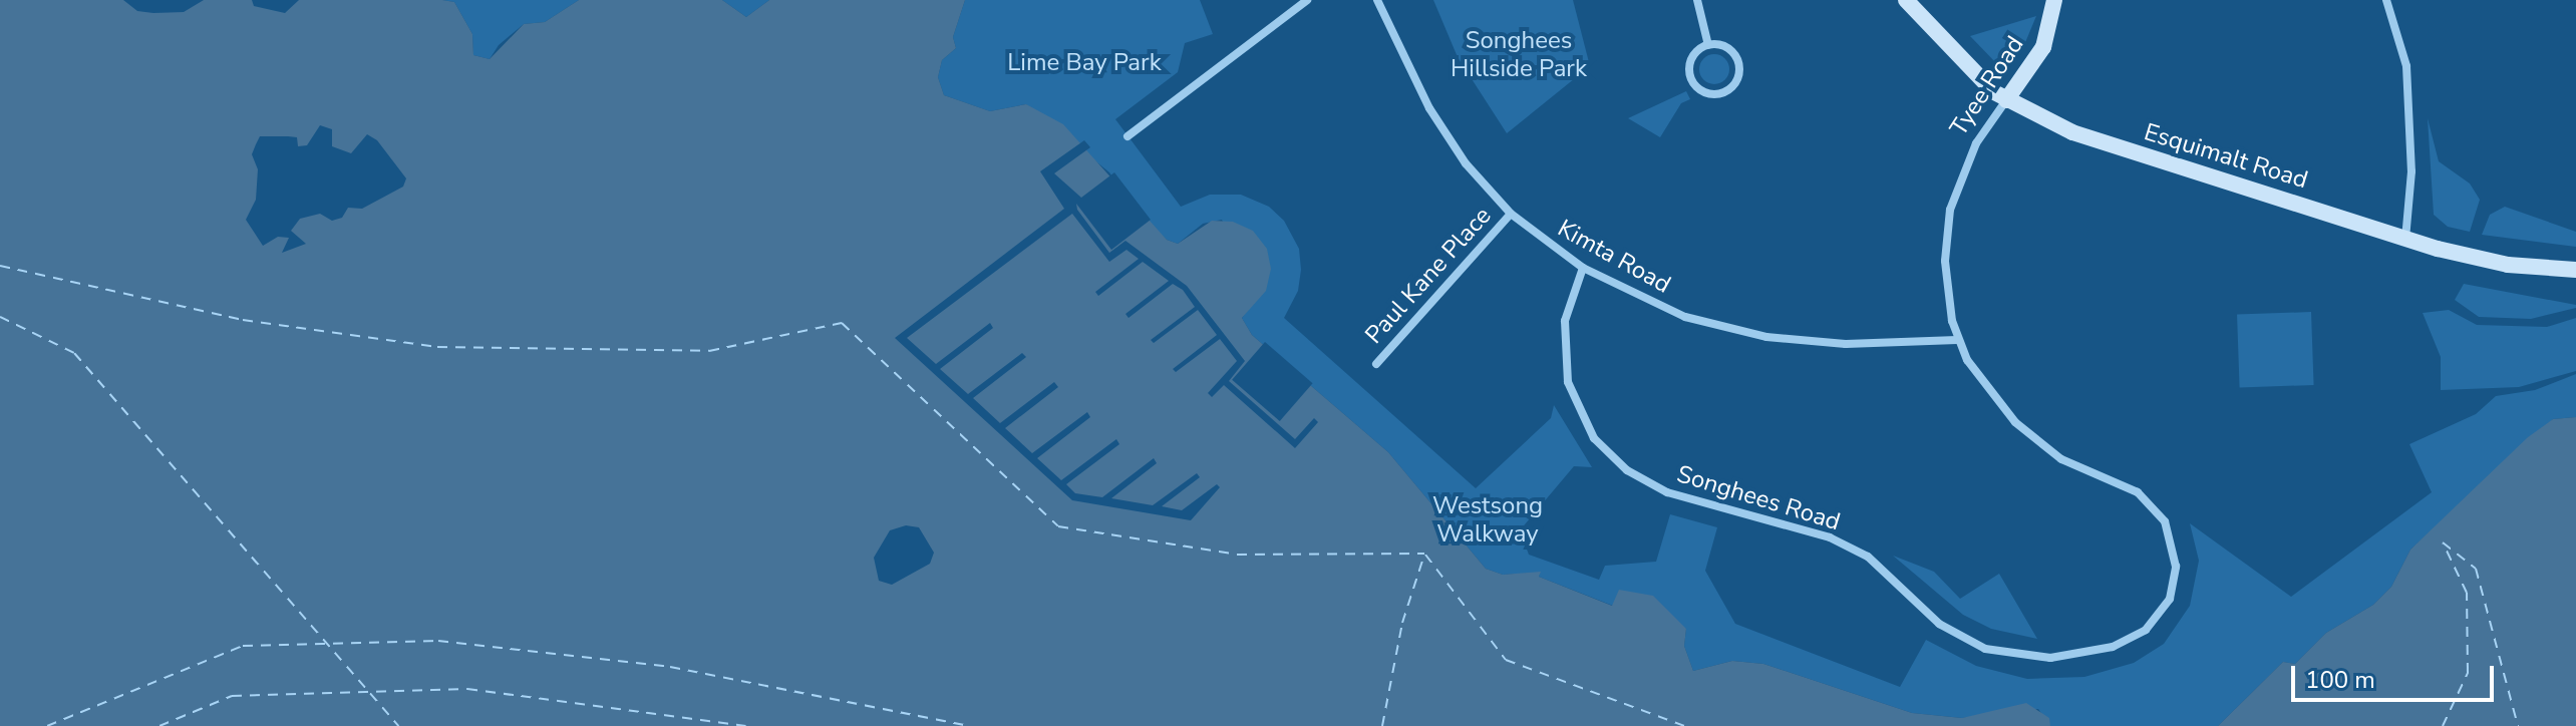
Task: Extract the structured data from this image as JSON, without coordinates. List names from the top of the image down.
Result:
{
  "streets": {
    "main road": ["Tyee Road", "Esquimalt Road"],
    "street": ["Kimta Road", "Paul Kane Place", "Songhees Road"]
  },
  "crossings": [
    ["Tyee Road", "Esquimalt Road"],
    ["Tyee Road", "Kimta Road"],
    ["Tyee Road", "Songhees Road"],
    ["Kimta Road", "Paul Kane Place"],
    ["Kimta Road", "Songhees Road"]
  ],
  "parks": ["Songhees Hillside Park", "Lime Bay Park", "Westsong Walkway"],
  "scale_bar": "100 m"
}
